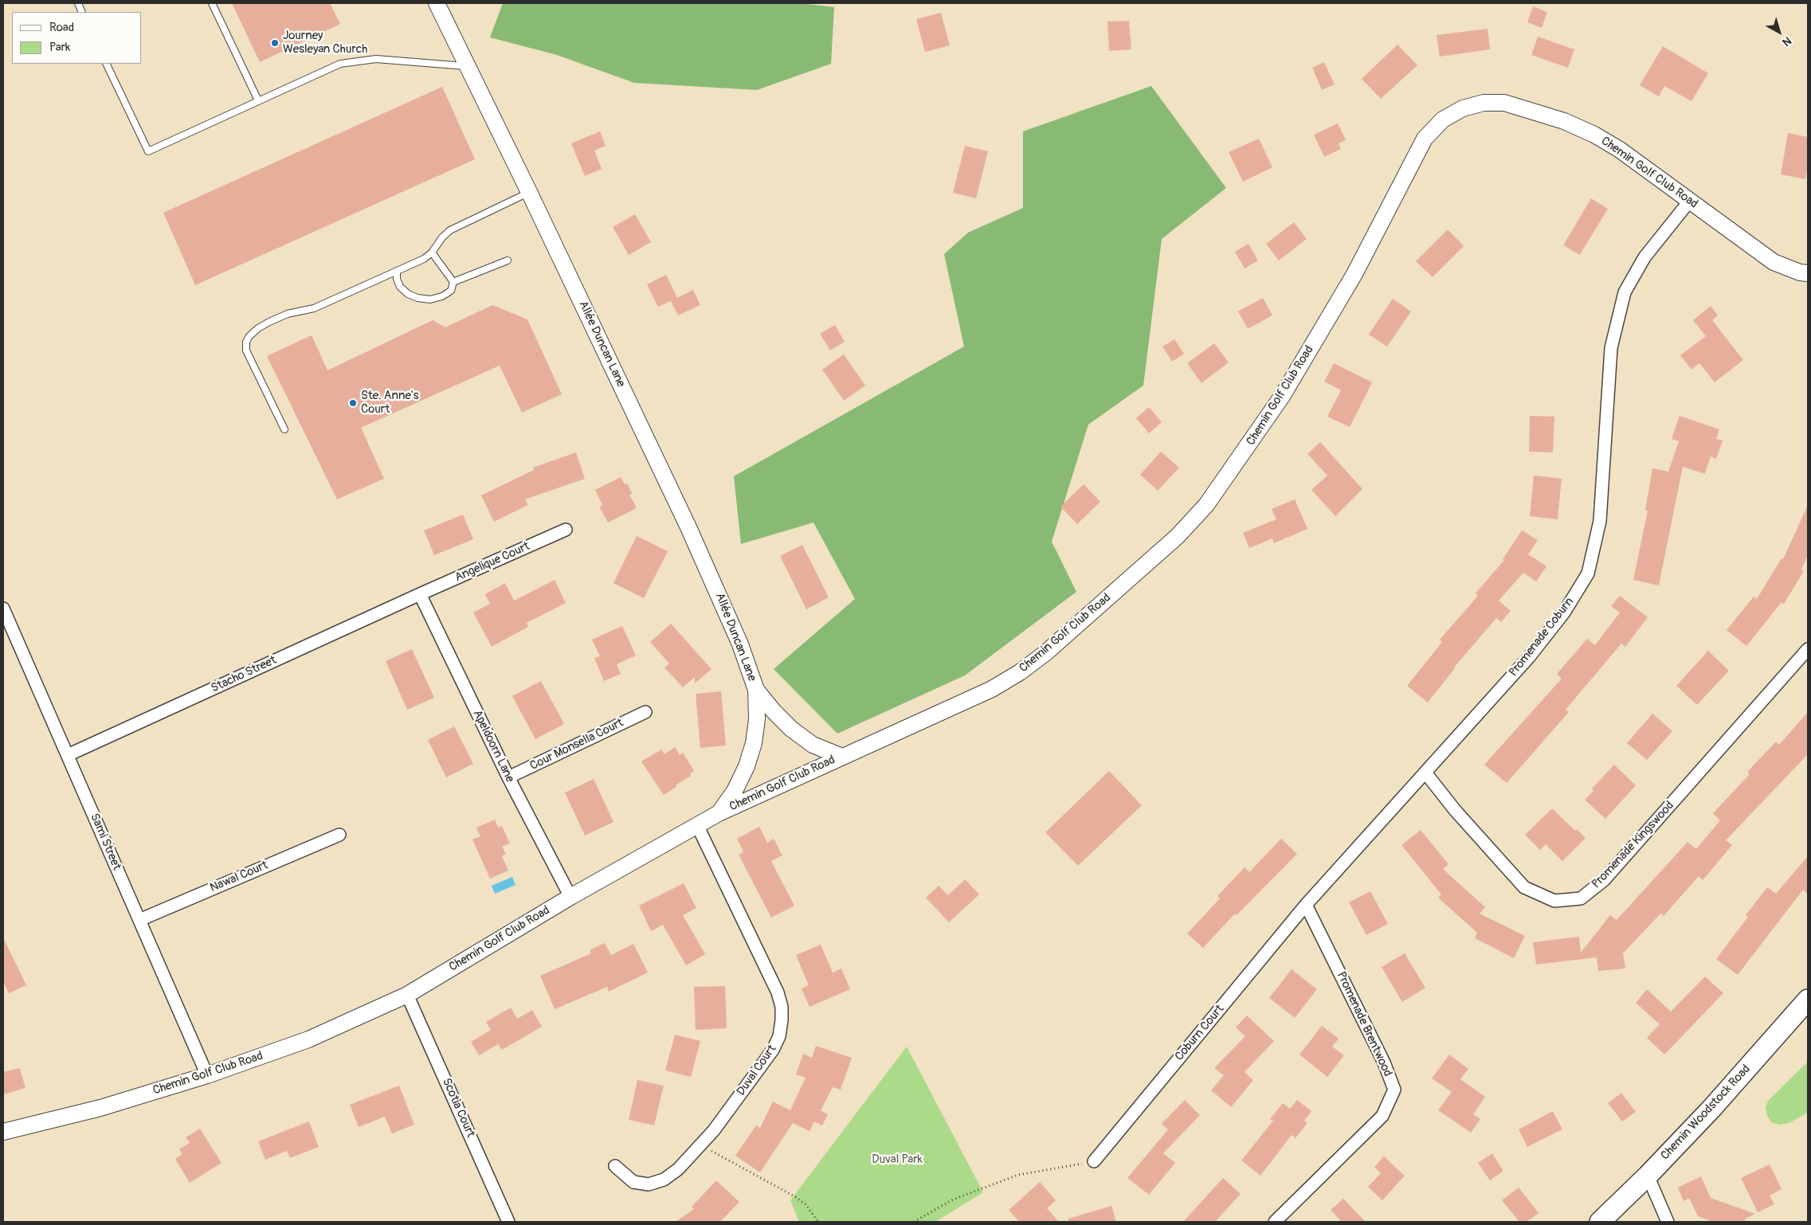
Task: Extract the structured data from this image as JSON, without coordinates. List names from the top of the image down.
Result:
{
  "streets": {
    "main road": ["Chemin Woodstock Road"],
    "street": [
      "Chemin Golf Club Road",
      "Allée Duncan Lane",
      "Angelique Court",
      "Promenade Coburn",
      "Stacho Street",
      "Cour Monsella Court",
      "Apeldoorn Lane",
      "Sami Street",
      "Promenade Kingswood",
      "Nawal Court",
      "Promenade Brentwood",
      "Coburn Court",
      "Duval Court",
      "Scotia Court"
    ]
  },
  "crossings": [
    ["Chemin Golf Club Road", "Promenade Coburn"],
    ["Chemin Golf Club Road", "Apeldoorn Lane"],
    ["Chemin Golf Club Road", "Sami Street"],
    ["Chemin Golf Club Road", "Duval Court"],
    ["Chemin Golf Club Road", "Scotia Court"],
    ["Angelique Court", "Stacho Street"],
    ["Angelique Court", "Apeldoorn Lane"],
    ["Promenade Coburn", "Promenade Kingswood"],
    ["Promenade Coburn", "Promenade Brentwood"],
    ["Promenade Coburn", "Coburn Court"],
    ["Stacho Street", "Apeldoorn Lane"],
    ["Stacho Street", "Sami Street"],
    ["Cour Monsella Court", "Apeldoorn Lane"],
    ["Sami Street", "Nawal Court"],
    ["Promenade Brentwood", "Coburn Court"]
  ],
  "parks": ["Duval Park"],
  "places": ["Journey Wesleyan Church", "Ste. Anne's Court"],
  "legend": ["Road", "Park"],
  "north": "bottom right"
}
